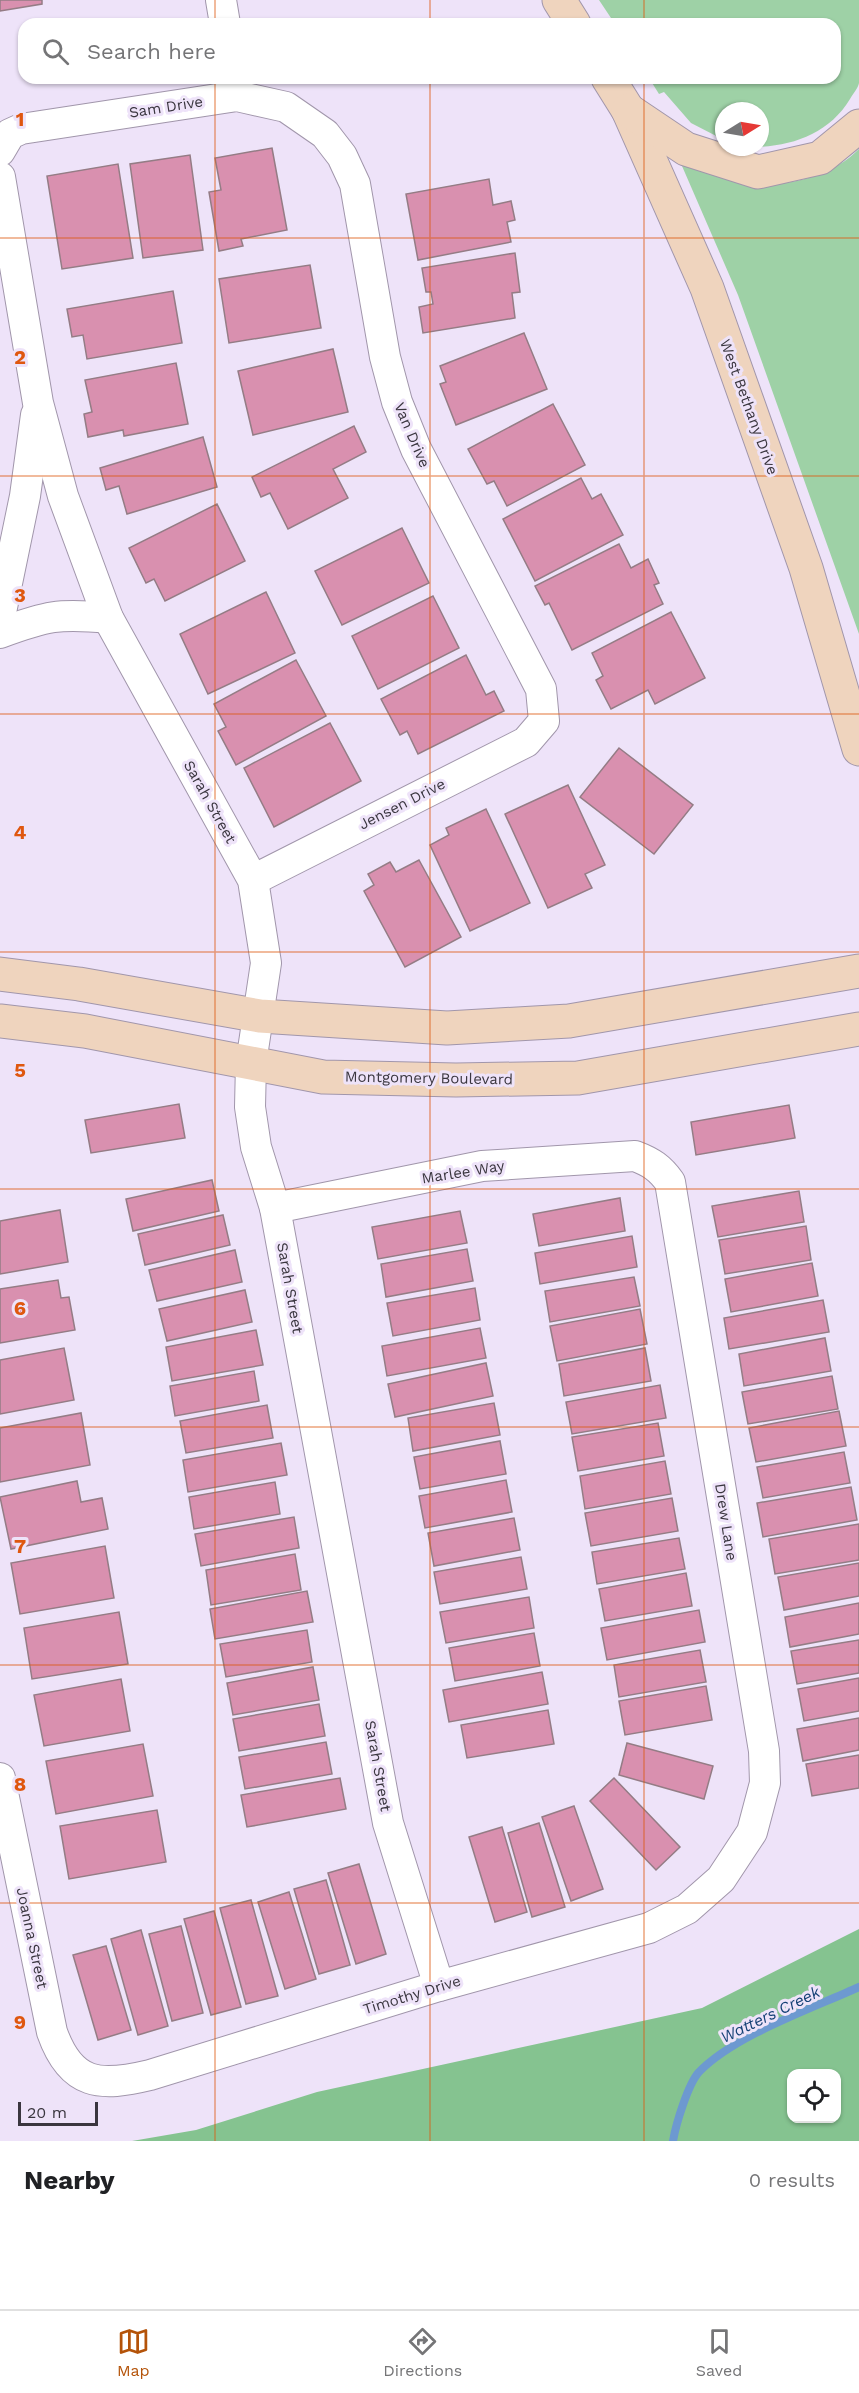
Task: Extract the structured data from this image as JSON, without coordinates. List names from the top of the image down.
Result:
{
  "streets": {
    "street": [
      "Sam Drive",
      "West Bethany Drive",
      "Van Drive",
      "Sarah Street",
      "Jensen Drive",
      "Montgomery Boulevard",
      "Marlee Way",
      "Drew Lane",
      "Joanna Street",
      "Timothy Drive"
    ]
  },
  "crossings": [
    ["Sam Drive", "Van Drive"],
    ["Van Drive", "Jensen Drive"],
    ["Sarah Street", "Jensen Drive"],
    ["Sarah Street", "Montgomery Boulevard"],
    ["Sarah Street", "Marlee Way"],
    ["Sarah Street", "Timothy Drive"],
    ["Marlee Way", "Drew Lane"],
    ["Drew Lane", "Timothy Drive"],
    ["Joanna Street", "Timothy Drive"]
  ],
  "water": ["Watters Creek"],
  "scale_bar": "20 m",
  "north": "right",
  "page": {
    "search": "Search here",
    "scale": "20 m",
    "heading": ["Nearby", "0 results"],
    "nav": ["Map", "Directions", "Saved"]
  },
  "grid": {
    "rows": [
      "1",
      "2",
      "3",
      "4",
      "5",
      "6",
      "7",
      "8",
      "9"
    ]
  }
}
